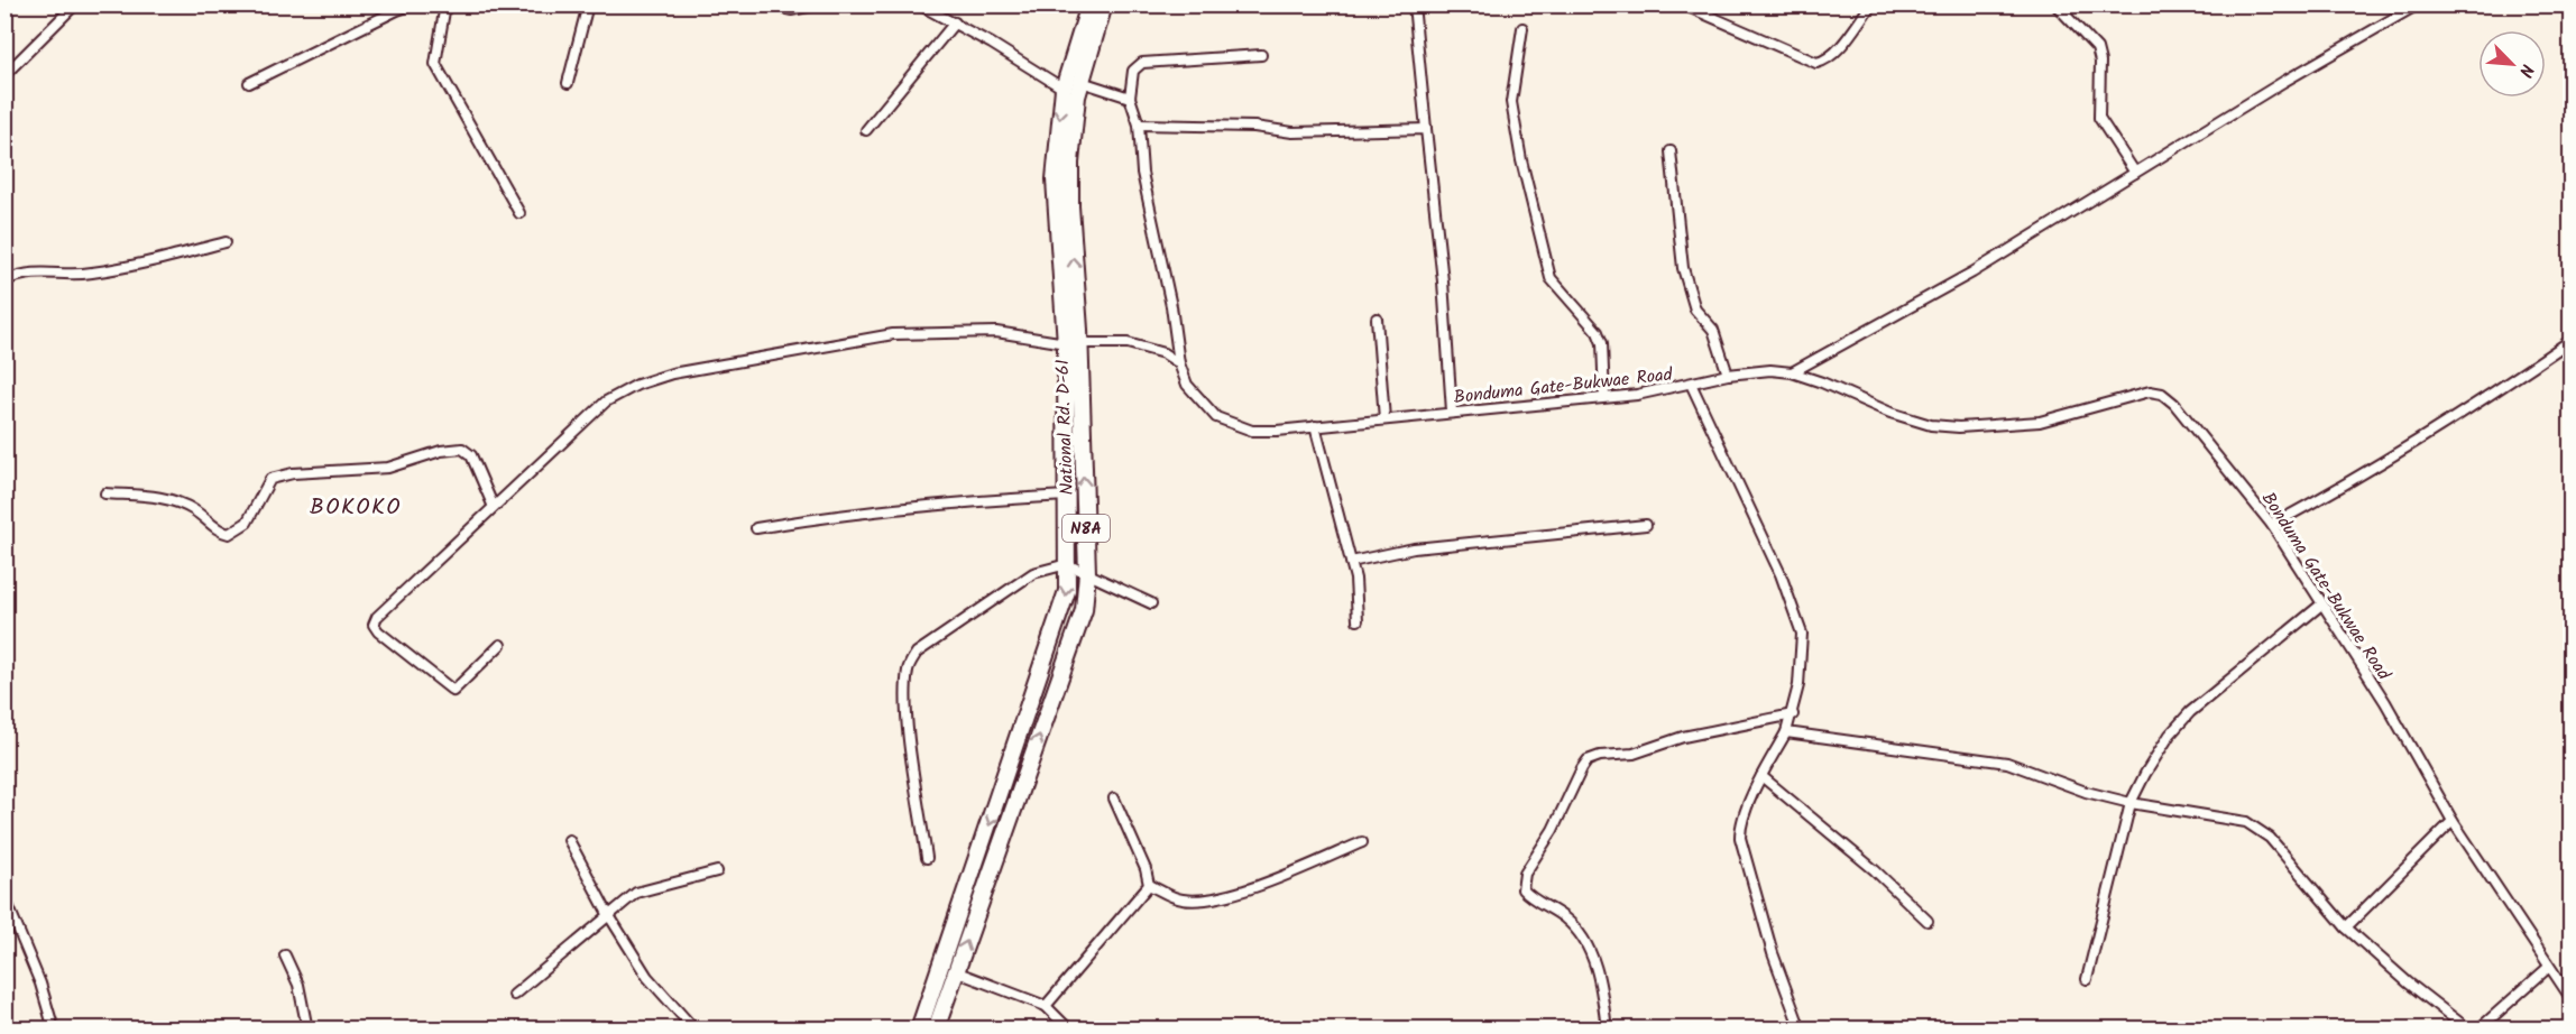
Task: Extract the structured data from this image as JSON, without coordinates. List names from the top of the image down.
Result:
{
  "streets": {
    "highway": ["National Rd. D-61", "N8A"],
    "street": ["Bonduma Gate-Bukwae Road"]
  },
  "districts": ["BOKOKO"],
  "north": "bottom right"
}
